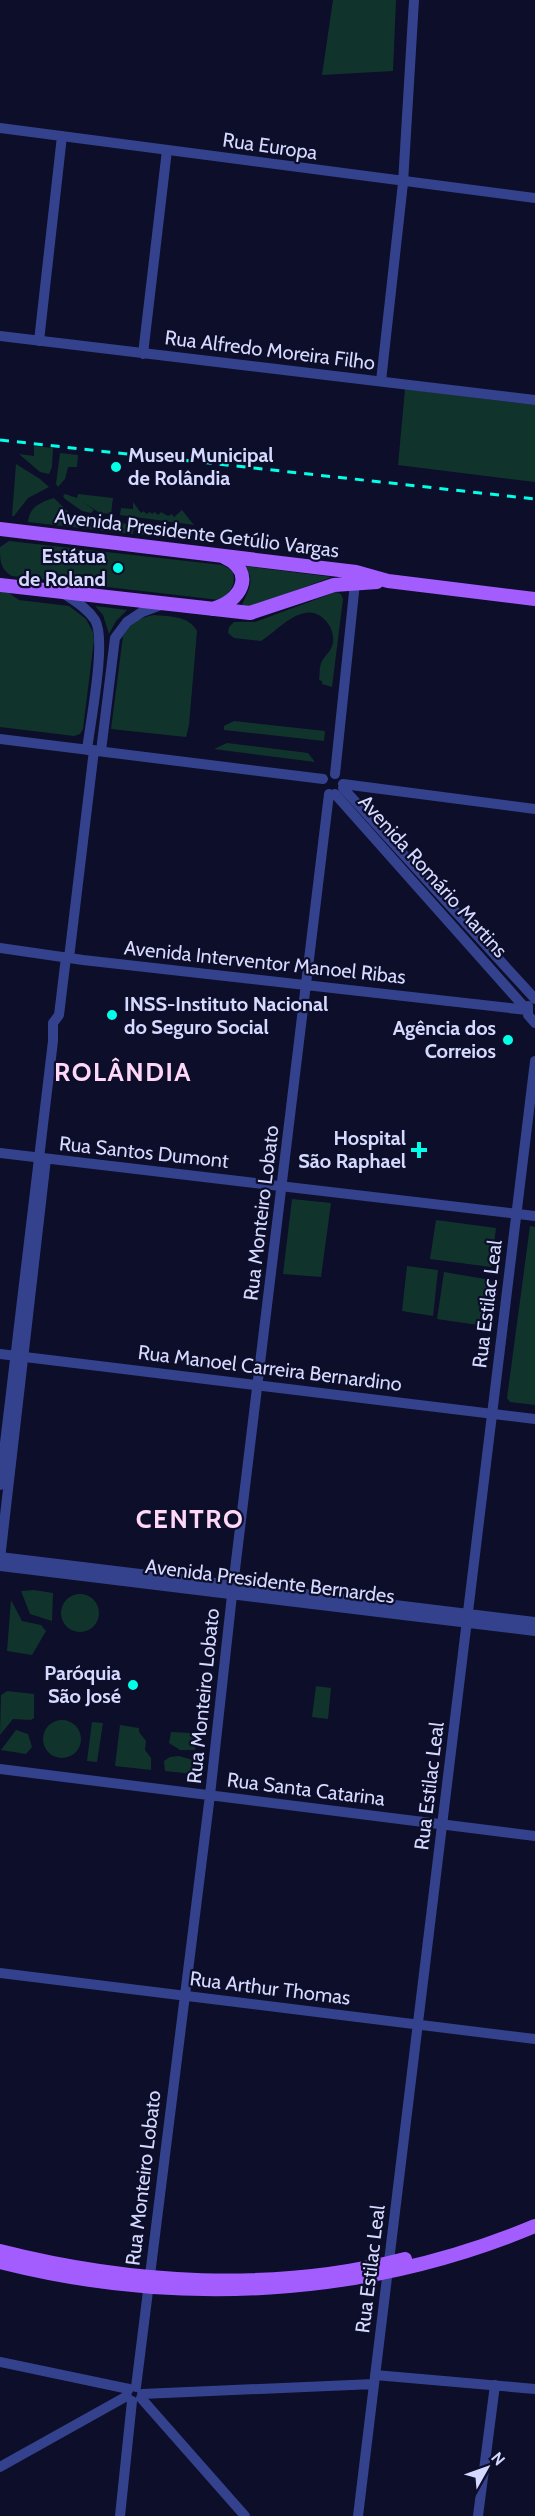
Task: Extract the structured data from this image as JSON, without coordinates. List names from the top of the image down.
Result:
{
  "streets": {
    "main road": ["Avenida Presidente Getúlio Vargas"],
    "street": [
      "Rua Europa",
      "Rua Alfredo Moreira Filho",
      "Avenida Romário Martins",
      "Avenida Interventor Manoel Ribas",
      "Rua Santos Dumont",
      "Rua Monteiro Lobato",
      "Rua Estilac Leal",
      "Rua Manoel Carreira Bernardino",
      "Avenida Presidente Bernardes",
      "Rua Santa Catarina",
      "Rua Arthur Thomas"
    ]
  },
  "crossings": [
    ["Avenida Romário Martins", "Avenida Interventor Manoel Ribas"],
    ["Avenida Romário Martins", "Rua Monteiro Lobato"],
    ["Avenida Interventor Manoel Ribas", "Rua Monteiro Lobato"],
    ["Rua Santos Dumont", "Rua Monteiro Lobato"],
    ["Rua Santos Dumont", "Rua Estilac Leal"],
    ["Rua Monteiro Lobato", "Rua Manoel Carreira Bernardino"],
    ["Rua Monteiro Lobato", "Avenida Presidente Bernardes"],
    ["Rua Monteiro Lobato", "Rua Santa Catarina"],
    ["Rua Monteiro Lobato", "Rua Arthur Thomas"],
    ["Rua Estilac Leal", "Rua Manoel Carreira Bernardino"],
    ["Rua Estilac Leal", "Avenida Presidente Bernardes"],
    ["Rua Estilac Leal", "Rua Santa Catarina"],
    ["Rua Estilac Leal", "Rua Arthur Thomas"]
  ],
  "districts": ["ROLÂNDIA", "CENTRO"],
  "places": {
    "other": [
      "Museu Municipal de Rolândia",
      "Estátua de Roland",
      "INSS-Instituto Nacional do Seguro Social",
      "Agência dos Correios",
      "Paróquia São José"
    ],
    "health": ["Hospital São Raphael"]
  },
  "north": "top right"
}
